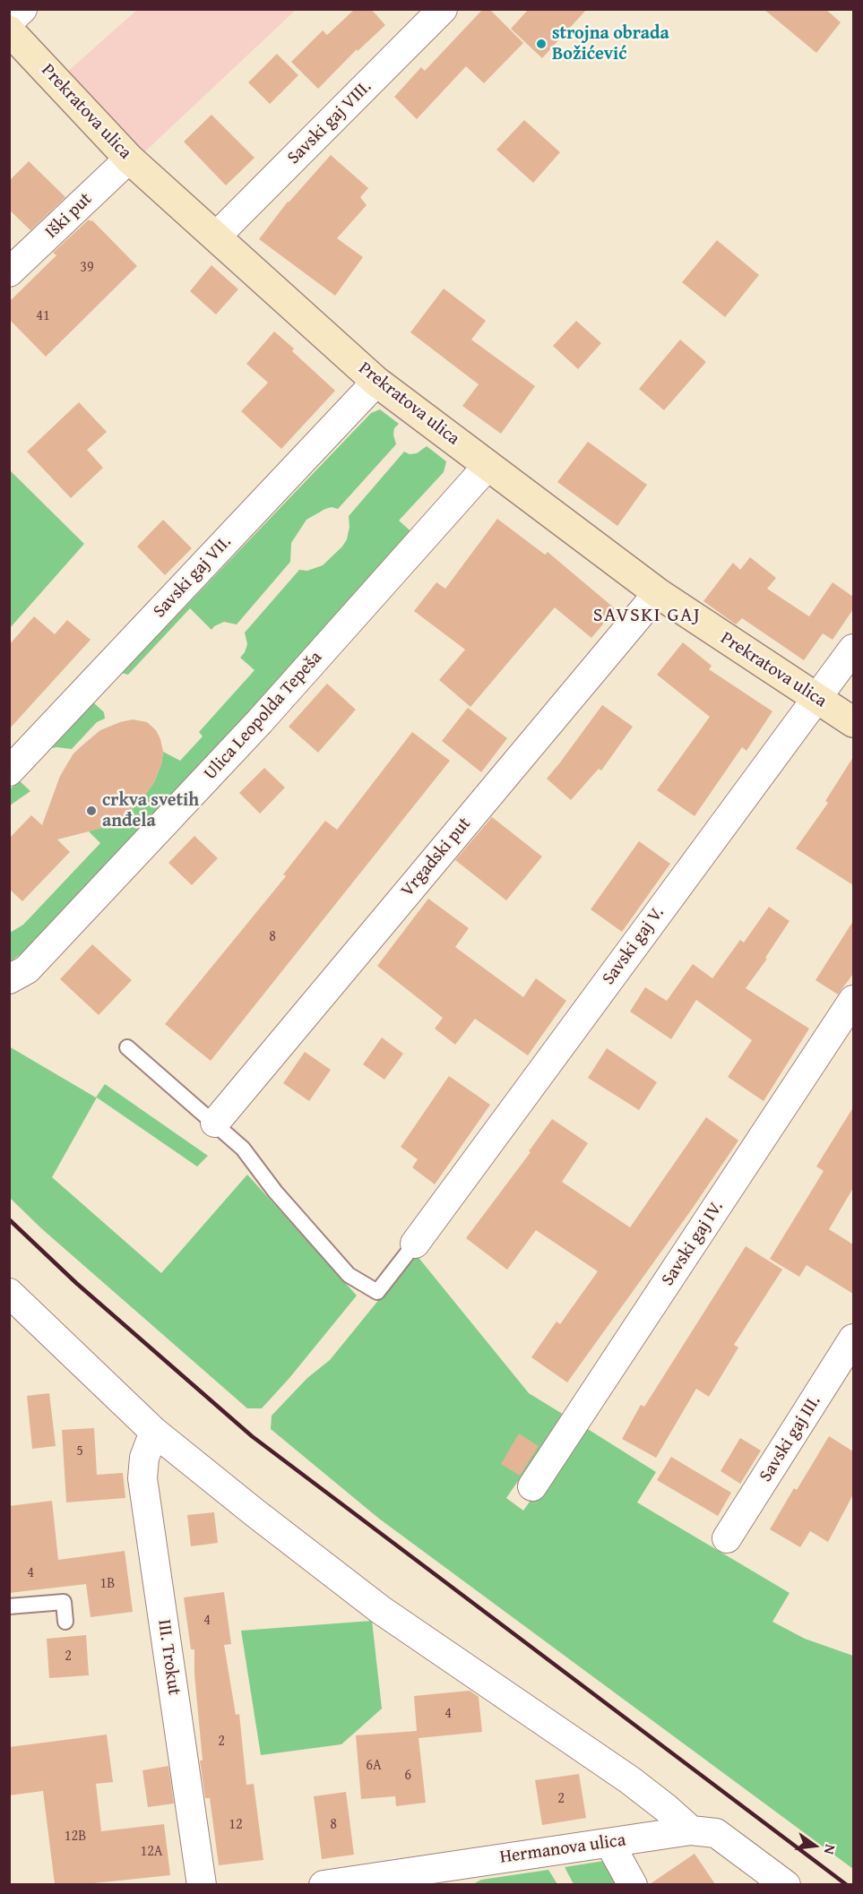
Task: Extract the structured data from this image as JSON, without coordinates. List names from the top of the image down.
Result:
{
  "streets": {
    "street": [
      "Prekratova ulica",
      "Savski gaj VIII.",
      "Iški put",
      "Savski gaj VII.",
      "Ulica Leopolda Tepeša",
      "Vrgadski put",
      "Savski gaj V.",
      "Savski gaj IV.",
      "Savski gaj III.",
      "III. Trokut",
      "Hermanova ulica"
    ]
  },
  "crossings": [
    ["Prekratova ulica", "Savski gaj VIII."],
    ["Prekratova ulica", "Iški put"],
    ["Prekratova ulica", "Savski gaj VII."],
    ["Prekratova ulica", "Ulica Leopolda Tepeša"],
    ["Prekratova ulica", "Vrgadski put"],
    ["Prekratova ulica", "Savski gaj V."]
  ],
  "districts": ["SAVSKI GAJ"],
  "places": ["strojna obrada Božićević", "crkva svetih anđela"],
  "house_numbers": [
    "39",
    "41",
    "8",
    "5",
    "4",
    "1B",
    "4",
    "2",
    "4",
    "2",
    "6A",
    "6",
    "2",
    "12",
    "8",
    "12B",
    "12A"
  ],
  "north": "right"
}
